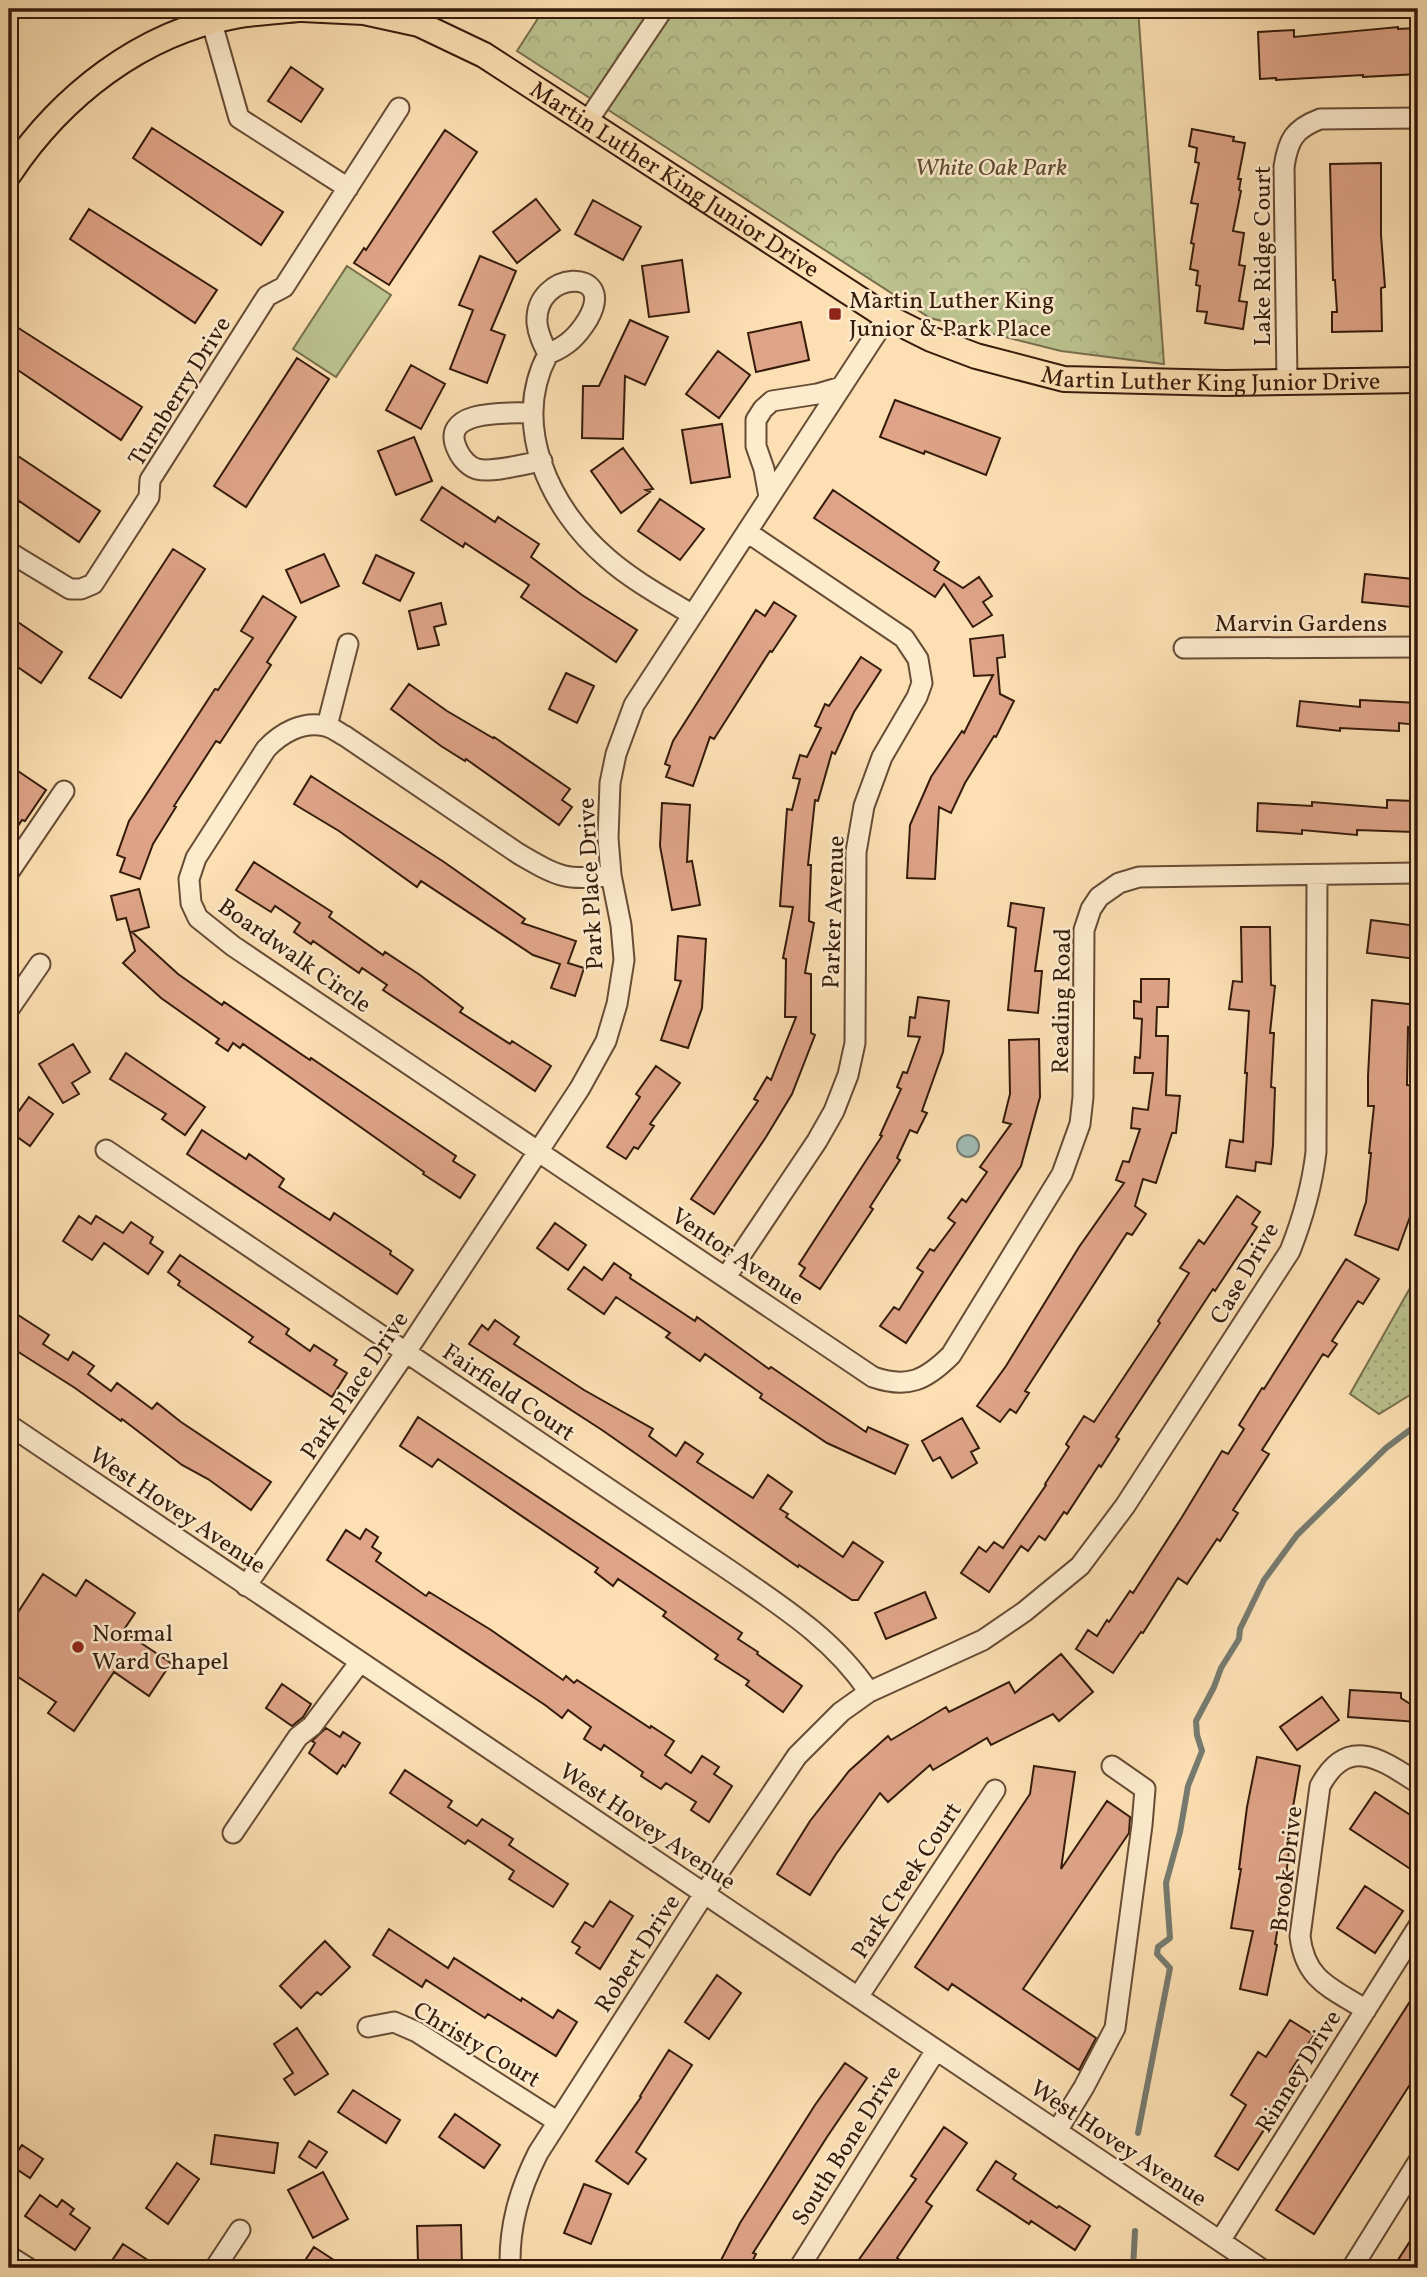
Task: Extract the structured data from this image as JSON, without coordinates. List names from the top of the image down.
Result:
{
  "streets": {
    "main road": ["Martin Luther King Junior Drive"],
    "street": [
      "Lake Ridge Court",
      "Turnberry Drive",
      "Marvin Gardens",
      "Park Place Drive",
      "Parker Avenue",
      "Boardwalk Circle",
      "Reading Road",
      "Ventor Avenue",
      "Case Drive",
      "Fairfield Court",
      "West Hovey Avenue",
      "Brook Drive",
      "Park Creek Court",
      "Robert Drive",
      "Christy Court",
      "Rinney Drive",
      "South Bone Drive"
    ]
  },
  "crossings": [
    ["Martin Luther King Junior Drive", "Lake Ridge Court"],
    ["Martin Luther King Junior Drive", "Park Place Drive"],
    ["Park Place Drive", "Parker Avenue"],
    ["Park Place Drive", "Boardwalk Circle"],
    ["Park Place Drive", "Ventor Avenue"],
    ["Park Place Drive", "Fairfield Court"],
    ["Park Place Drive", "West Hovey Avenue"],
    ["Parker Avenue", "Ventor Avenue"],
    ["Boardwalk Circle", "Ventor Avenue"],
    ["Reading Road", "Ventor Avenue"],
    ["Reading Road", "Case Drive"],
    ["Case Drive", "Robert Drive"],
    ["Fairfield Court", "Robert Drive"],
    ["West Hovey Avenue", "Park Creek Court"],
    ["West Hovey Avenue", "Robert Drive"],
    ["West Hovey Avenue", "Rinney Drive"],
    ["West Hovey Avenue", "South Bone Drive"],
    ["Brook Drive", "Rinney Drive"],
    ["Robert Drive", "Christy Court"]
  ],
  "parks": ["White Oak Park"],
  "places": {
    "transit": ["Martin Luther King Junior & Park Place"],
    "other": ["Normal Ward Chapel"]
  }
}
